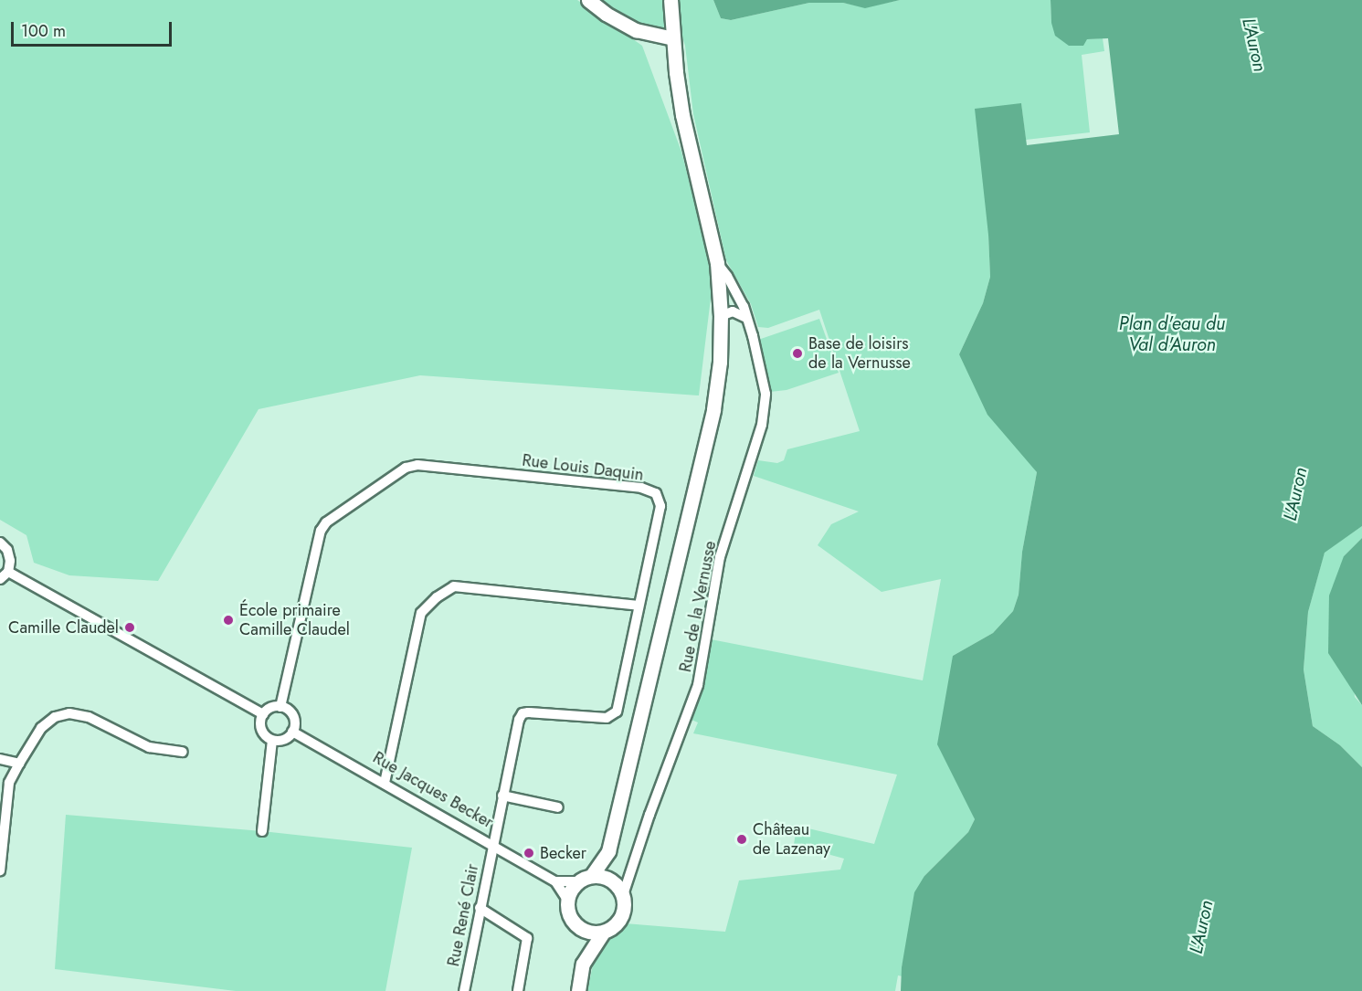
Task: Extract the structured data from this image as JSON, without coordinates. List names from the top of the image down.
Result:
{
  "streets": {
    "street": [
      "Rue Louis Daquin",
      "Rue de la Vernusse",
      "Rue Jacques Becker",
      "Rue René Clair"
    ]
  },
  "crossings": [
    ["Rue Louis Daquin", "Rue Jacques Becker"],
    ["Rue Louis Daquin", "Rue René Clair"],
    ["Rue de la Vernusse", "Rue Jacques Becker"],
    ["Rue Jacques Becker", "Rue René Clair"]
  ],
  "water": ["L'Auron", "Plan d'eau du Val d'Auron"],
  "places": [
    "Base de loisirs de la Vernusse",
    "École primaire Camille Claudel",
    "Camille Claudel",
    "Château de Lazenay",
    "Becker"
  ],
  "scale_bar": "100 m"
}
